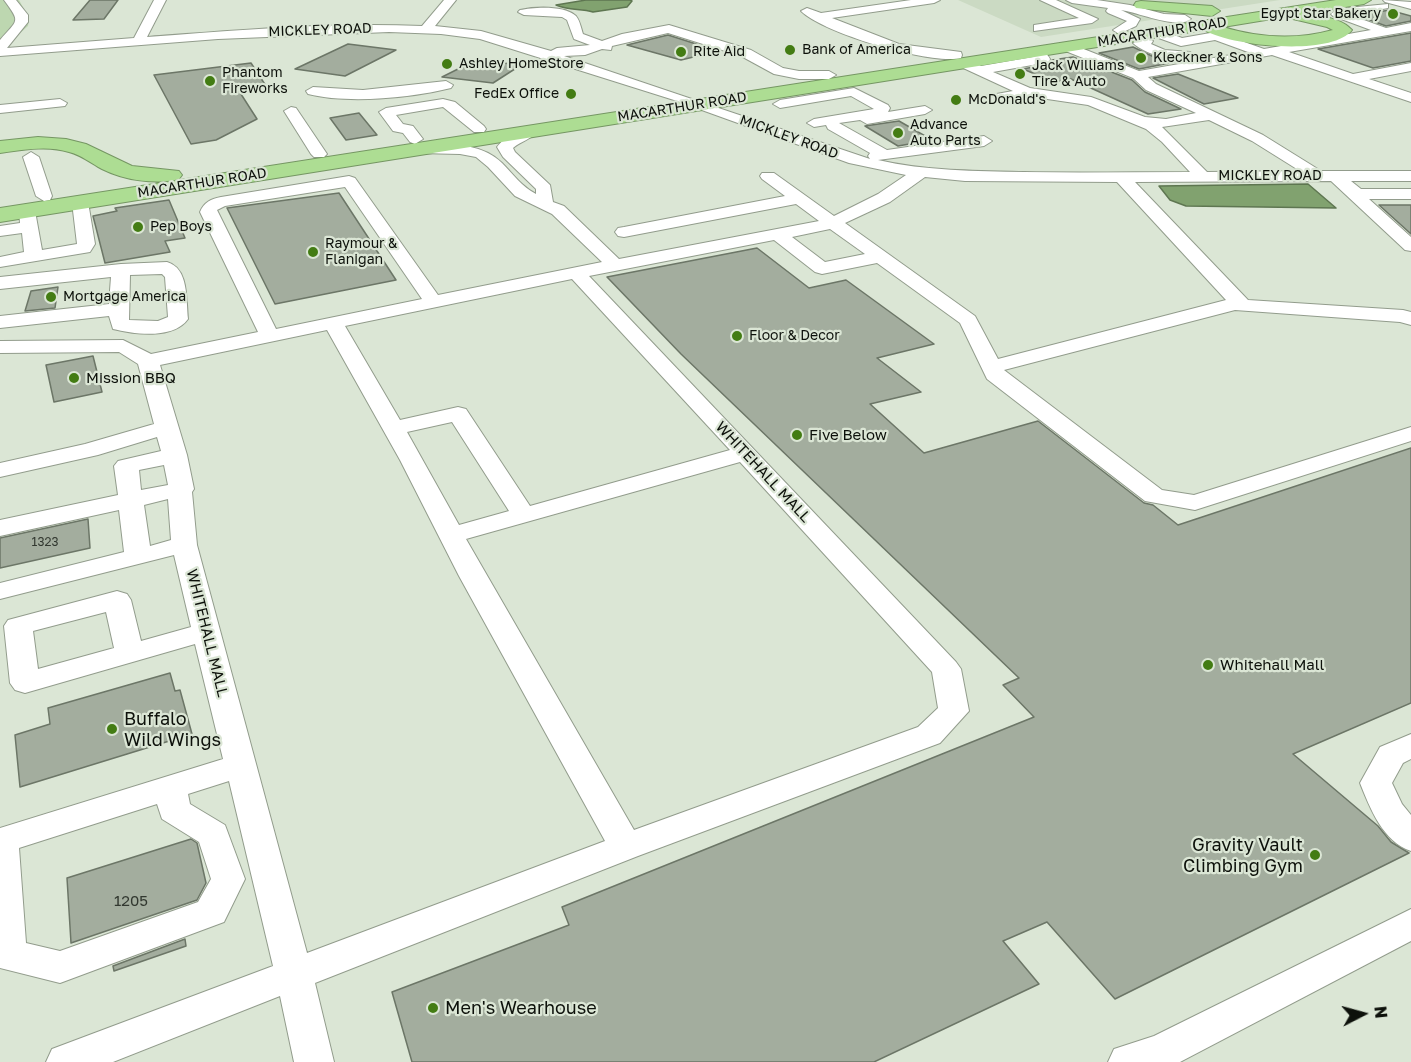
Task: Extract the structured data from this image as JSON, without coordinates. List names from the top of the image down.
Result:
{
  "streets": {
    "highway": ["MACARTHUR ROAD"],
    "street": ["MICKLEY ROAD", "WHITEHALL MALL"]
  },
  "crossings": [
    ["MICKLEY ROAD", "MACARTHUR ROAD"]
  ],
  "places": [
    "Egypt Star Bakery",
    "Bank of America",
    "Rite Aid",
    "Kleckner & Sons",
    "Ashley HomeStore",
    "Jack Williams Tire & Auto",
    "Phantom Fireworks",
    "FedEx Office",
    "McDonald's",
    "Advance Auto Parts",
    "Pep Boys",
    "Raymour & Flanigan",
    "Mortgage America",
    "Floor & Decor",
    "Mission BBQ",
    "Five Below",
    "Whitehall Mall",
    "Buffalo Wild Wings",
    "Gravity Vault Climbing Gym",
    "Men's Wearhouse"
  ],
  "house_numbers": ["1323", "1205"],
  "north": "right"
}
